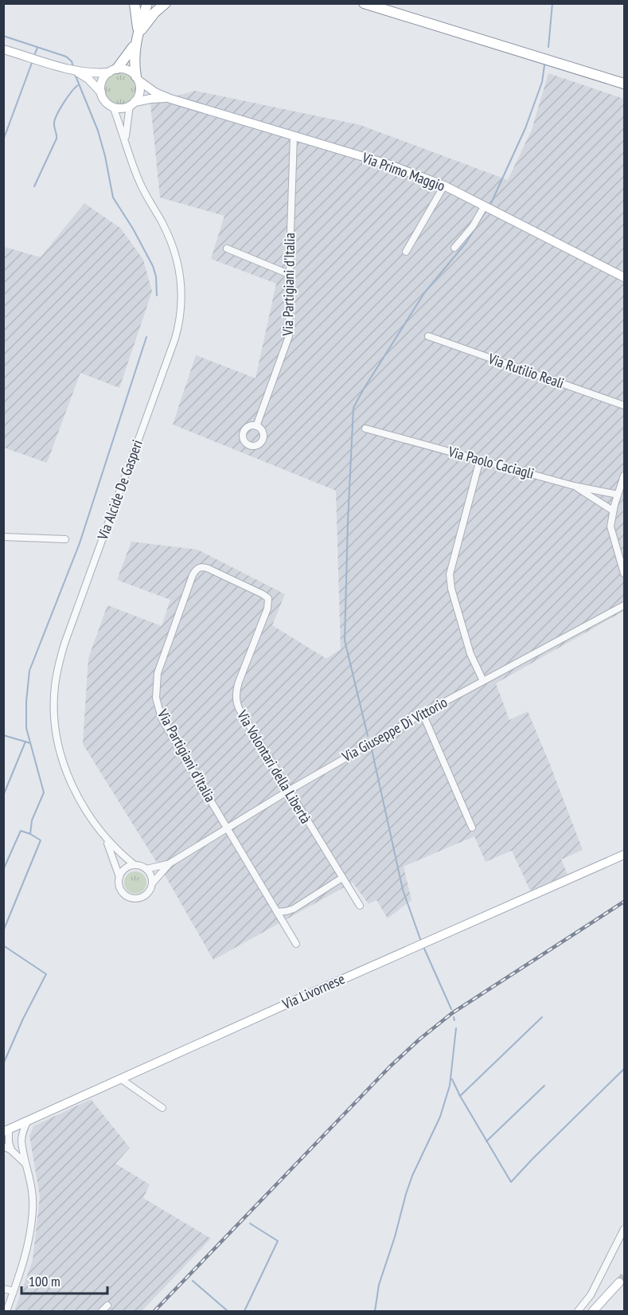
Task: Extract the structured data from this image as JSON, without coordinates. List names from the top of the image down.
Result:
{
  "streets": {
    "main road": ["Via Primo Maggio", "Via Livornese"],
    "street": [
      "Via Partigiani d'Italia",
      "Via Rutilio Reali",
      "Via Paolo Caciagli",
      "Via Alcide De Gasperi",
      "Via Giuseppe Di Vittorio",
      "Via Volontari della Libertà"
    ]
  },
  "crossings": [
    ["Via Primo Maggio", "Via Partigiani d'Italia"],
    ["Via Primo Maggio", "Via Alcide De Gasperi"],
    ["Via Partigiani d'Italia", "Via Giuseppe Di Vittorio"],
    ["Via Partigiani d'Italia", "Via Volontari della Libertà"],
    ["Via Alcide De Gasperi", "Via Giuseppe Di Vittorio"],
    ["Via Giuseppe Di Vittorio", "Via Volontari della Libertà"]
  ],
  "scale_bar": "100 m"
}
